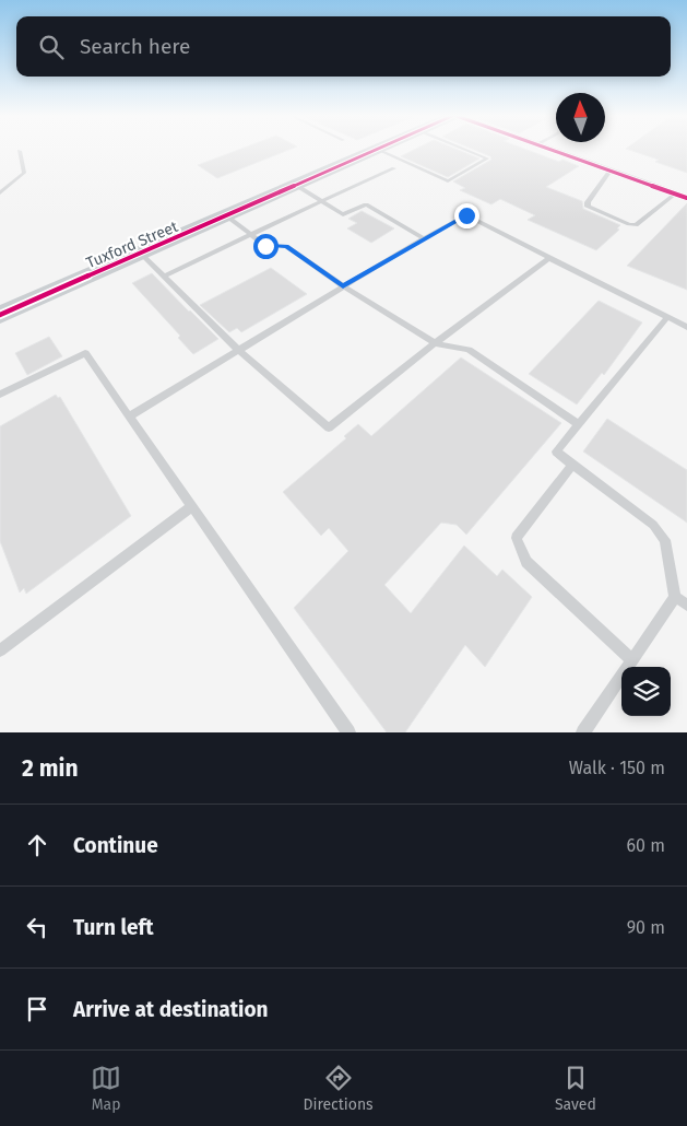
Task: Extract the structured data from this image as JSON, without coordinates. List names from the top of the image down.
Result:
{
  "streets": {
    "main road": ["Tuxford Street"]
  },
  "north": "top",
  "page": {
    "search": "Search here",
    "heading": ["2 min", "Walk · 150 m"],
    "list": [
      ["Continue", "60 m"],
      ["Turn left", "90 m"],
      "Arrive at destination"
    ],
    "nav": ["Map", "Directions", "Saved"]
  }
}
